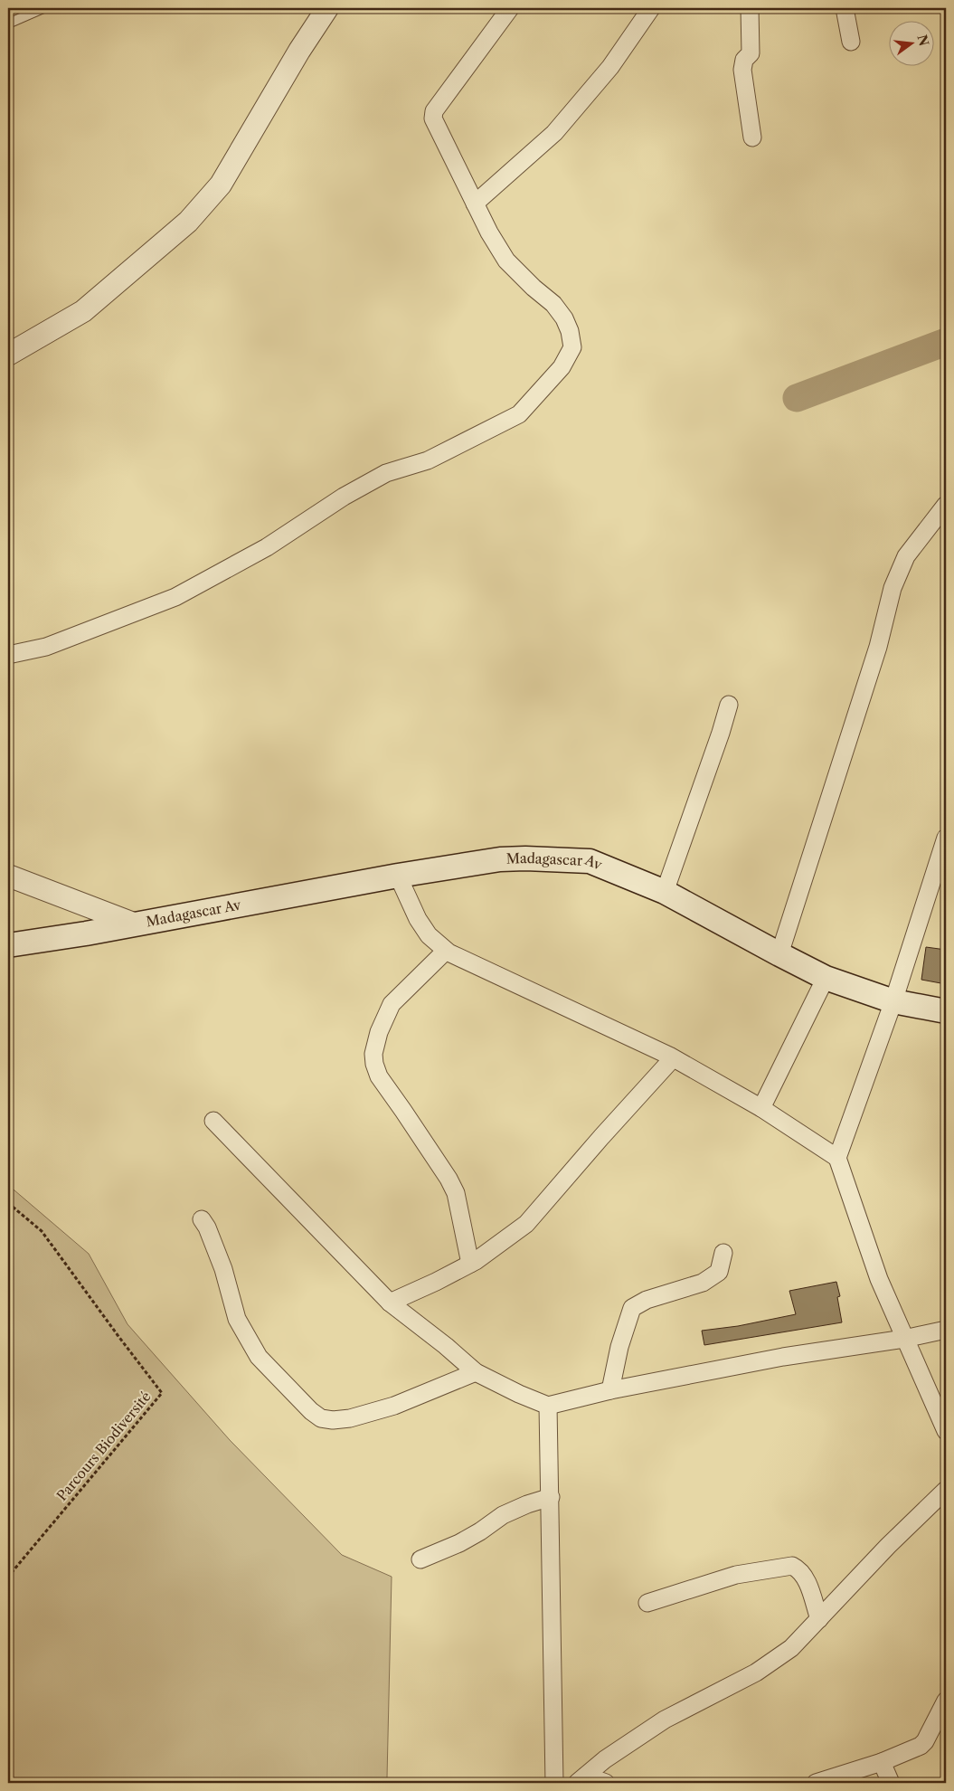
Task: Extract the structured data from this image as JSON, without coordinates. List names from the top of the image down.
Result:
{
  "streets": {
    "main road": ["Madagascar Av"],
    "path": ["Parcours Biodiversité"]
  },
  "north": "right"
}
